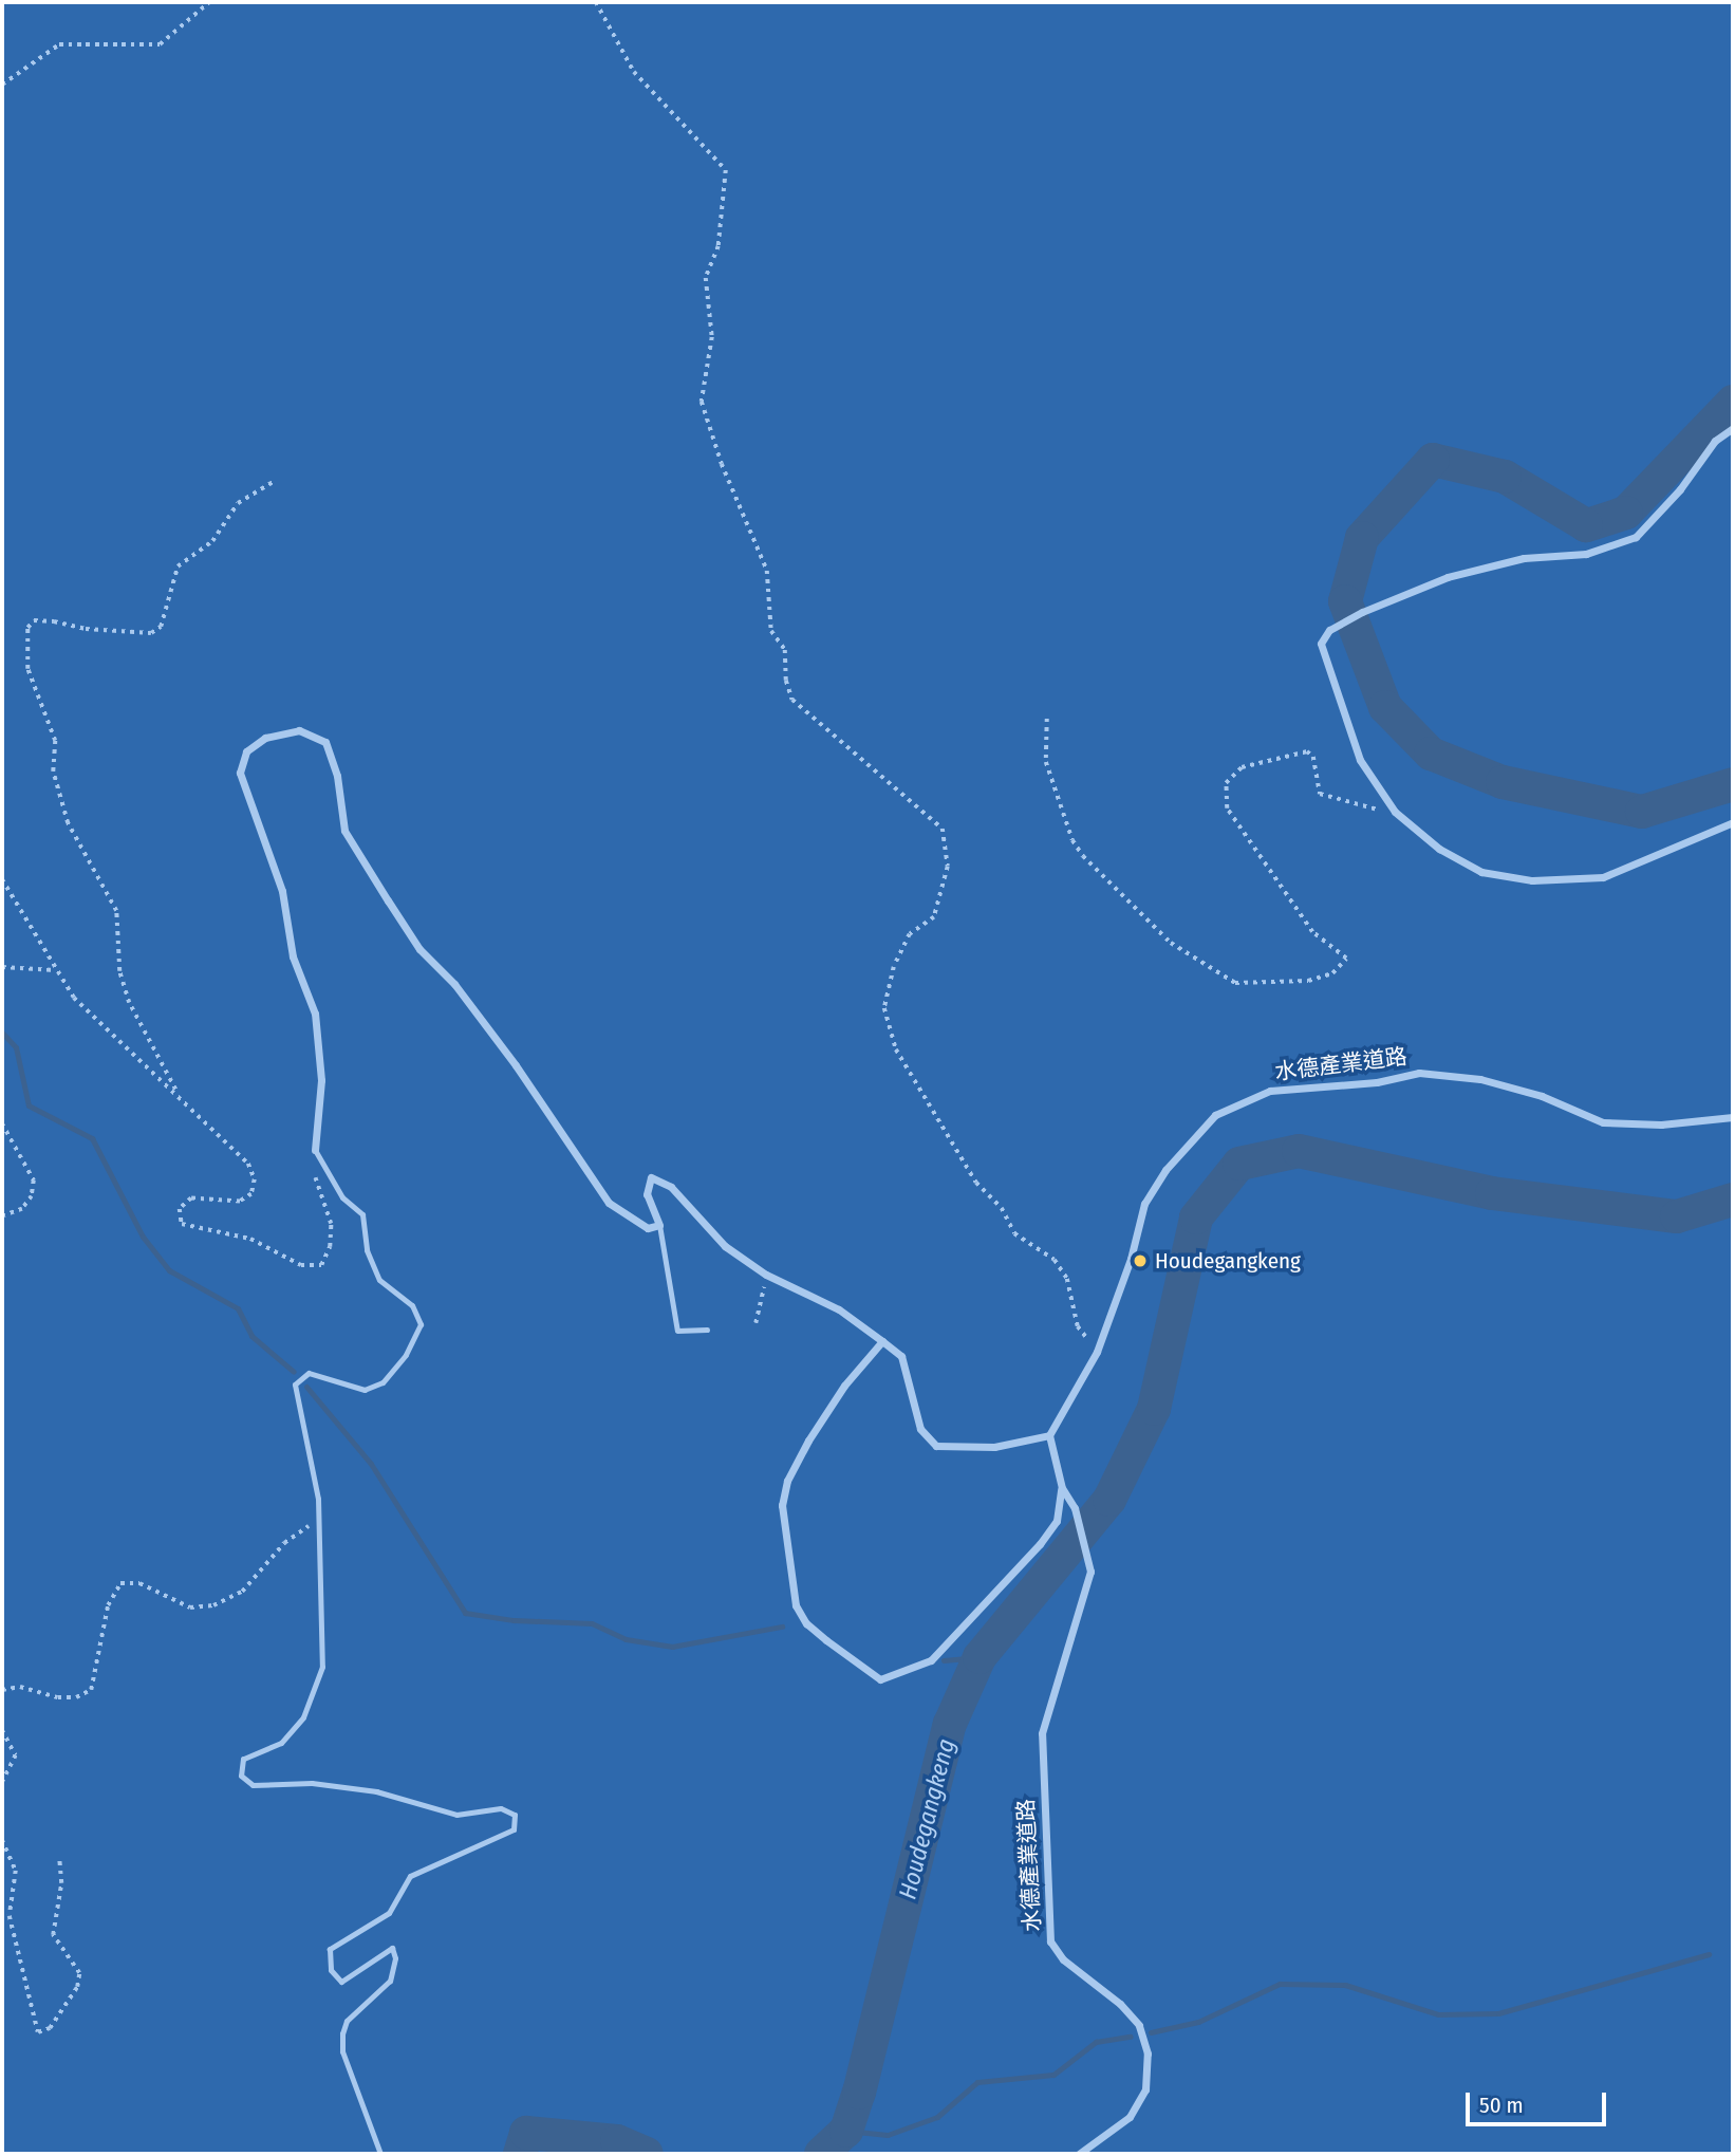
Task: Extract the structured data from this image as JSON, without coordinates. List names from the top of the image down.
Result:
{
  "streets": {
    "street": ["水德產業道路"]
  },
  "water": ["Houdegangkeng"],
  "places": ["Houdegangkeng"],
  "scale_bar": "50 m"
}
